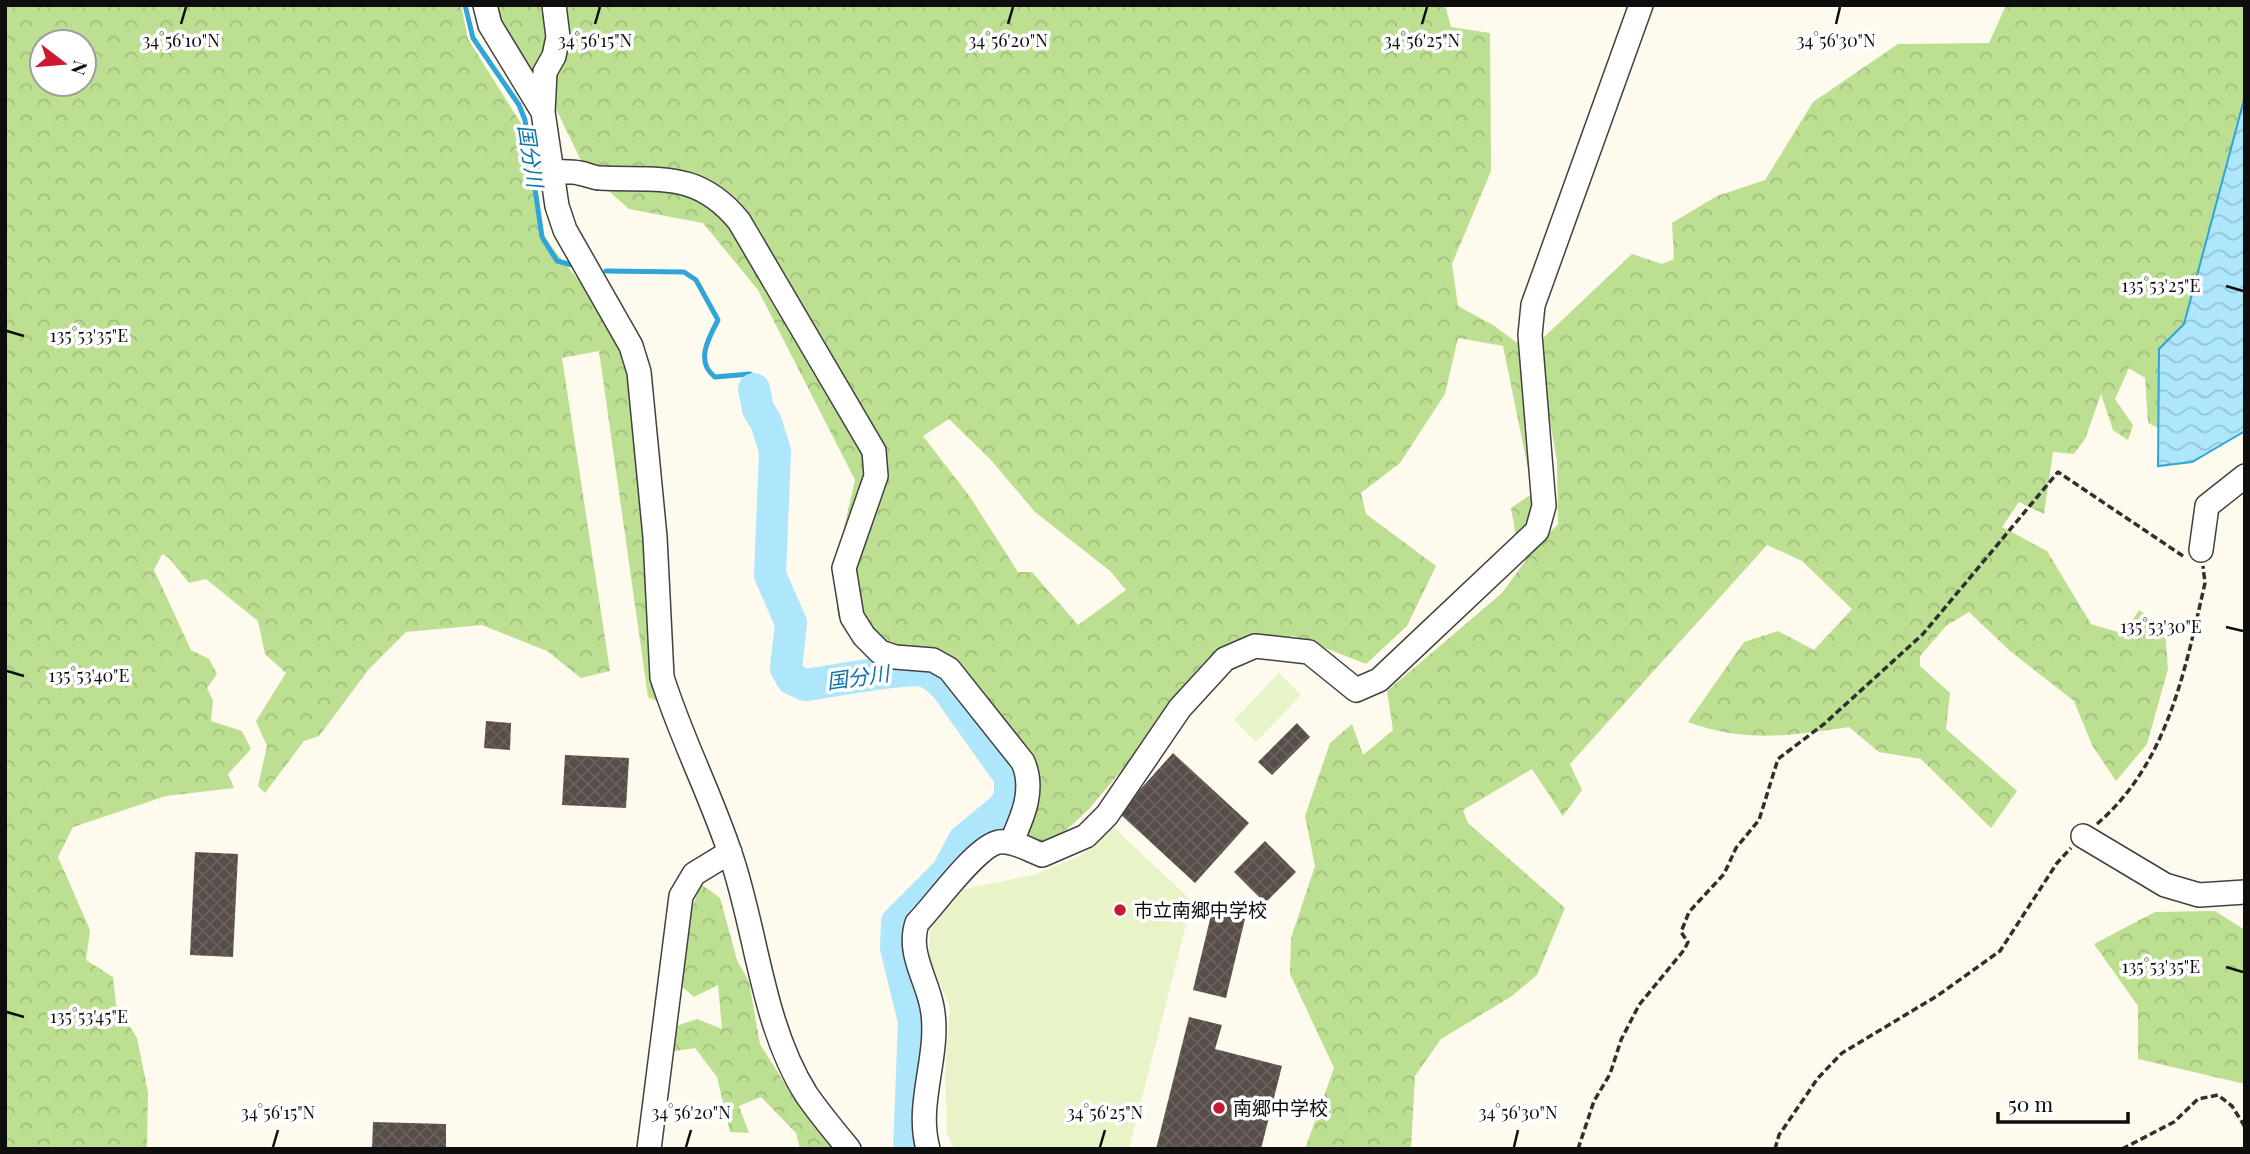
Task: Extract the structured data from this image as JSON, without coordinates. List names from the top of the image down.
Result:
{
  "water": ["国分川"],
  "places": ["市立南郷中学校", "南郷中学校"],
  "scale_bar": "50 m",
  "north": "right",
  "coordinates": [
    "34°56'10\"N",
    "34°56'15\"N",
    "34°56'20\"N",
    "34°56'25\"N",
    "34°56'30\"N",
    "135°53'25\"E",
    "135°53'35\"E",
    "135°53'30\"E",
    "135°53'40\"E",
    "135°53'45\"E"
  ]
}
